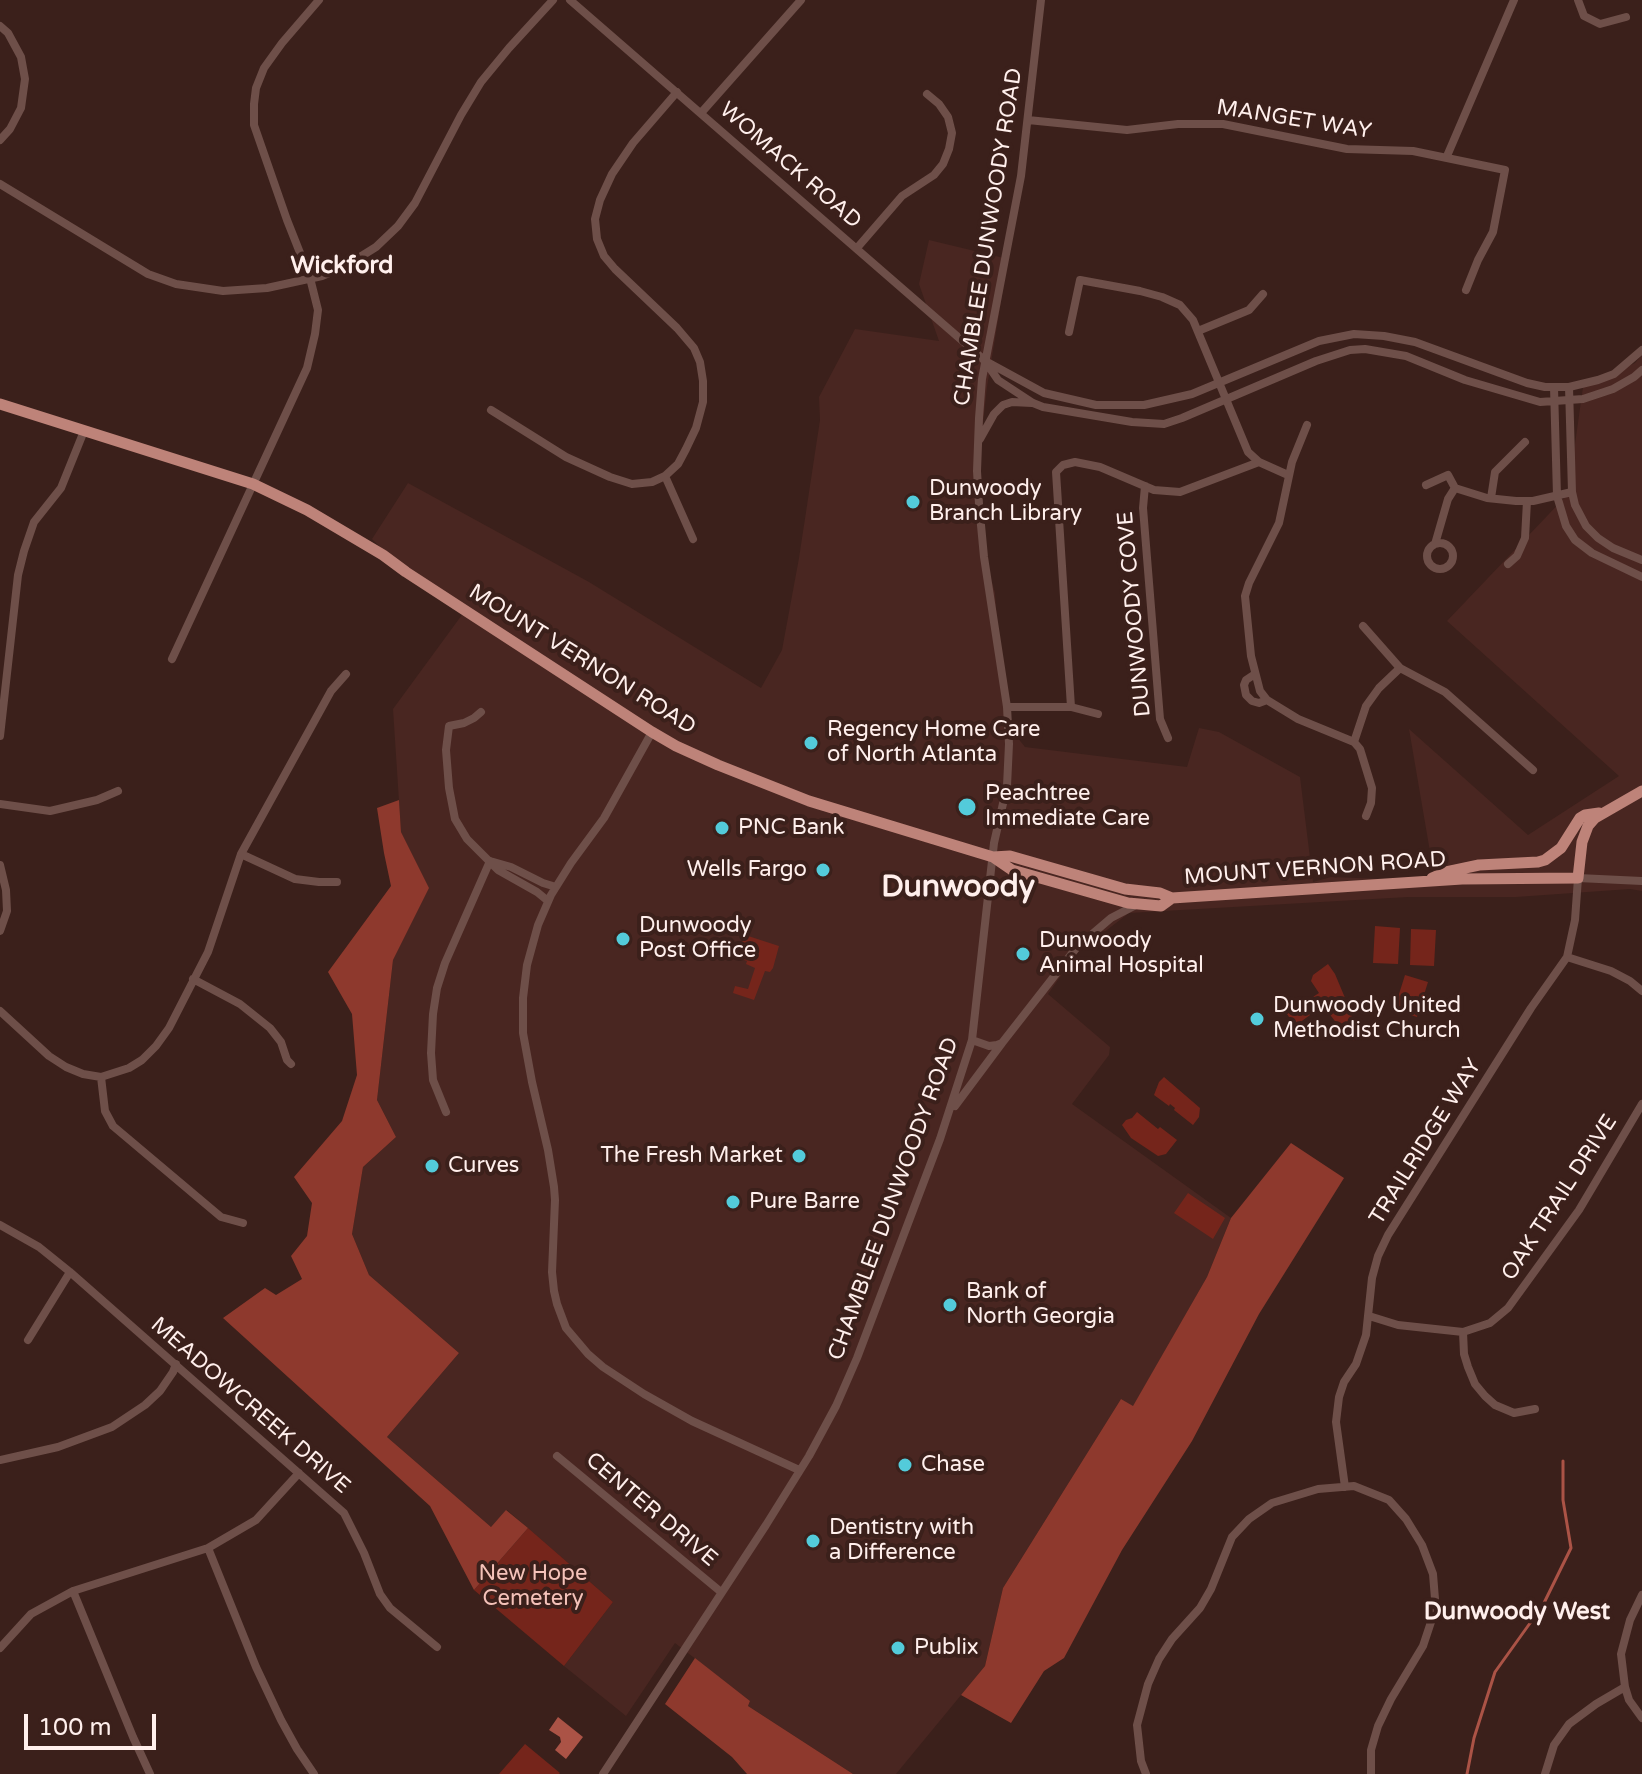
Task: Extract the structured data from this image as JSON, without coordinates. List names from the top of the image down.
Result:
{
  "streets": {
    "main road": ["MOUNT VERNON ROAD"],
    "street": [
      "MANGET WAY",
      "WOMACK ROAD",
      "CHAMBLEE DUNWOODY ROAD",
      "DUNWOODY COVE",
      "TRAILRIDGE WAY",
      "OAK TRAIL DRIVE",
      "MEADOWCREEK DRIVE",
      "CENTER DRIVE"
    ]
  },
  "crossings": [
    ["MANGET WAY", "CHAMBLEE DUNWOODY ROAD"],
    ["WOMACK ROAD", "CHAMBLEE DUNWOODY ROAD"],
    ["CHAMBLEE DUNWOODY ROAD", "MOUNT VERNON ROAD"],
    ["CHAMBLEE DUNWOODY ROAD", "CENTER DRIVE"]
  ],
  "districts": ["Wickford", "Dunwoody", "Dunwoody West"],
  "parks": ["New Hope Cemetery"],
  "places": [
    "Dunwoody Branch Library",
    "Regency Home Care of North Atlanta",
    "Peachtree Immediate Care",
    "PNC Bank",
    "Wells Fargo",
    "Dunwoody Post Office",
    "Dunwoody Animal Hospital",
    "Dunwoody United Methodist Church",
    "The Fresh Market",
    "Curves",
    "Pure Barre",
    "Bank of North Georgia",
    "Chase",
    "Dentistry with a Difference",
    "Publix"
  ],
  "scale_bar": "100 m"
}
